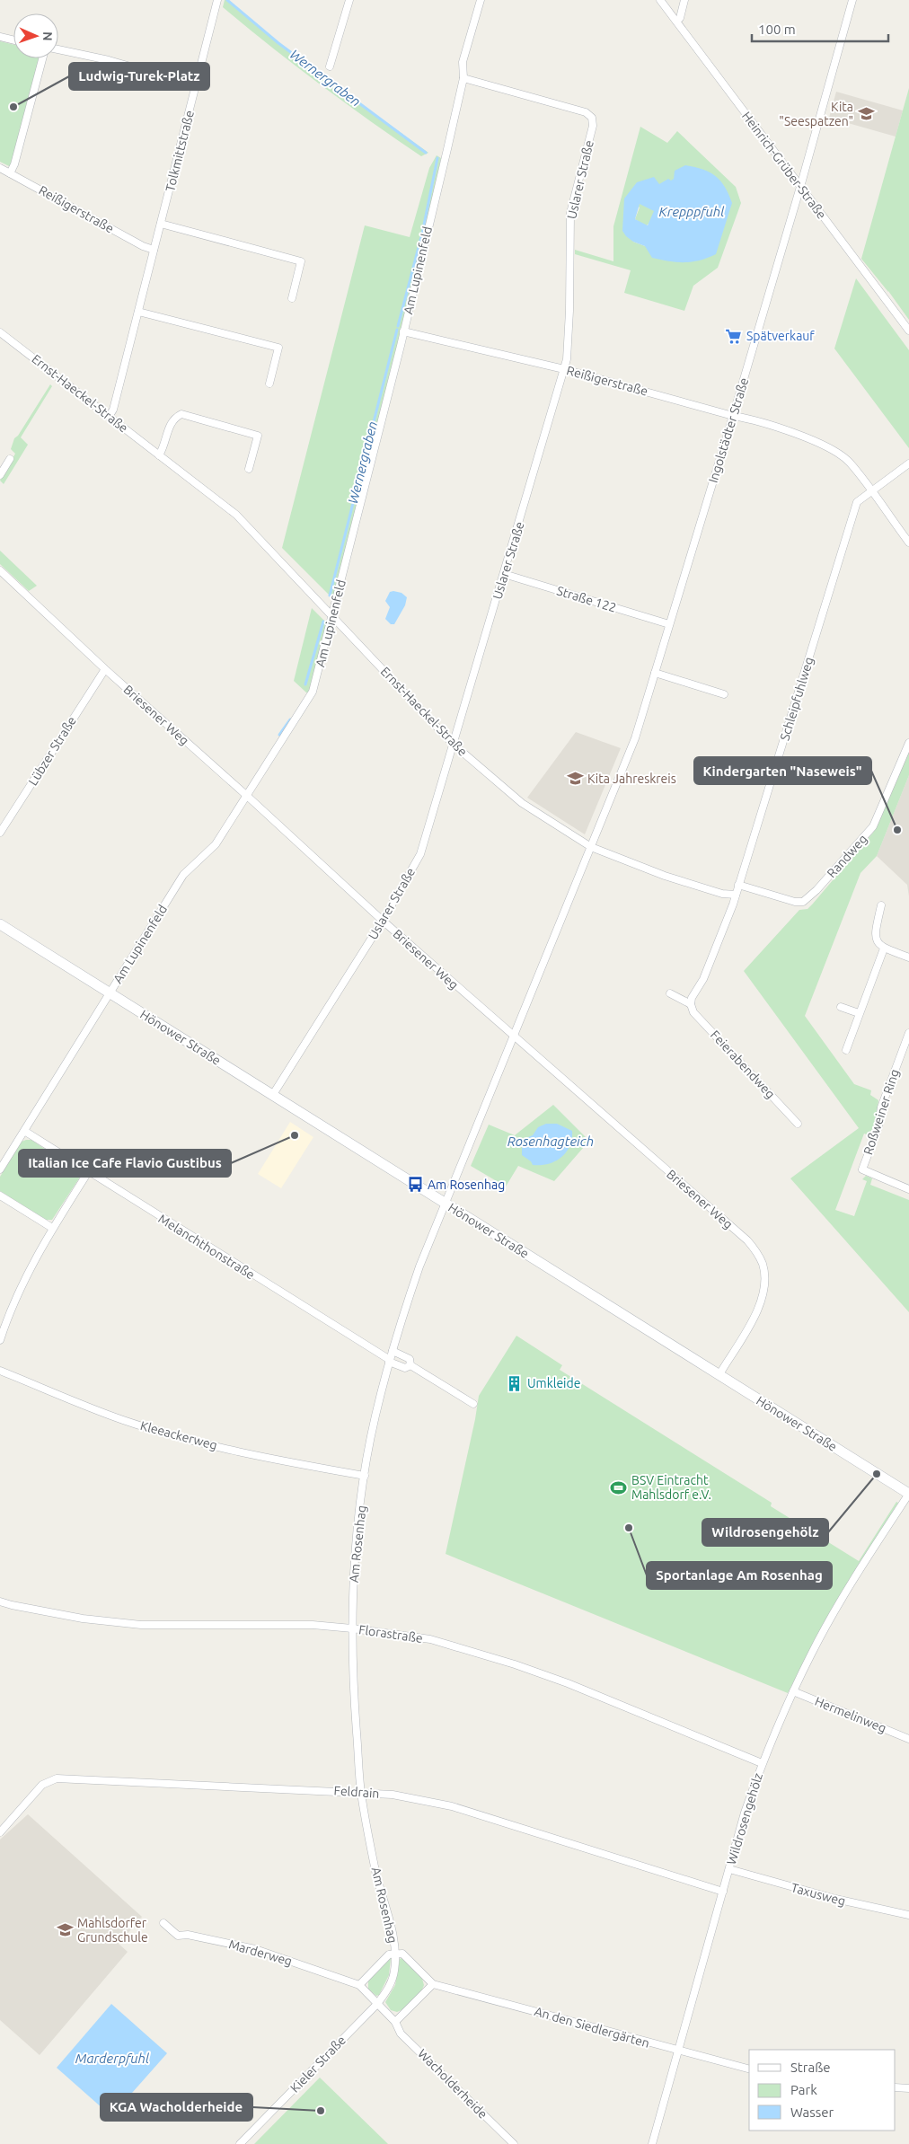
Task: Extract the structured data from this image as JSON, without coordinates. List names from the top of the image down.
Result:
{
  "streets": {
    "main road": ["Hönower Straße"],
    "street": [
      "Tolkmittstraße",
      "Heinrich-Grüber-Straße",
      "Uslarer Straße",
      "Reißigerstraße",
      "Am Lupinenfeld",
      "Ernst-Haeckel-Straße",
      "Ingolstädter Straße",
      "Straße 122",
      "Schleipfuhlweg",
      "Briesener Weg",
      "Lübzer Straße",
      "Randweg",
      "Feierabendweg",
      "Roßweiner Ring",
      "Melanchthonstraße",
      "Kleeackerweg",
      "Am Rosenhag",
      "Florastraße",
      "Hermelinweg",
      "Feldrain",
      "Wildrosengehölz",
      "Taxusweg",
      "Marderweg",
      "An den Siedlergärten",
      "Kieler Straße",
      "Wacholderheide"
    ]
  },
  "crossings": [
    ["Tolkmittstraße", "Reißigerstraße"],
    ["Tolkmittstraße", "Ernst-Haeckel-Straße"],
    ["Heinrich-Grüber-Straße", "Ingolstädter Straße"],
    ["Uslarer Straße", "Reißigerstraße"],
    ["Uslarer Straße", "Am Lupinenfeld"],
    ["Uslarer Straße", "Ernst-Haeckel-Straße"],
    ["Uslarer Straße", "Straße 122"],
    ["Uslarer Straße", "Briesener Weg"],
    ["Uslarer Straße", "Hönower Straße"],
    ["Reißigerstraße", "Am Lupinenfeld"],
    ["Reißigerstraße", "Ingolstädter Straße"],
    ["Reißigerstraße", "Schleipfuhlweg"],
    ["Am Lupinenfeld", "Ernst-Haeckel-Straße"],
    ["Am Lupinenfeld", "Briesener Weg"],
    ["Am Lupinenfeld", "Hönower Straße"],
    ["Am Lupinenfeld", "Melanchthonstraße"],
    ["Ernst-Haeckel-Straße", "Ingolstädter Straße"],
    ["Ernst-Haeckel-Straße", "Schleipfuhlweg"],
    ["Ernst-Haeckel-Straße", "Am Rosenhag"],
    ["Ingolstädter Straße", "Straße 122"],
    ["Ingolstädter Straße", "Am Rosenhag"],
    ["Schleipfuhlweg", "Randweg"],
    ["Schleipfuhlweg", "Feierabendweg"],
    ["Briesener Weg", "Lübzer Straße"],
    ["Briesener Weg", "Hönower Straße"],
    ["Briesener Weg", "Am Rosenhag"],
    ["Hönower Straße", "Am Rosenhag"],
    ["Hönower Straße", "Wildrosengehölz"],
    ["Melanchthonstraße", "Am Rosenhag"],
    ["Kleeackerweg", "Am Rosenhag"],
    ["Am Rosenhag", "Florastraße"],
    ["Am Rosenhag", "Feldrain"],
    ["Am Rosenhag", "Kieler Straße"],
    ["Am Rosenhag", "Wacholderheide"],
    ["Florastraße", "Wildrosengehölz"],
    ["Hermelinweg", "Wildrosengehölz"],
    ["Feldrain", "Wildrosengehölz"],
    ["Wildrosengehölz", "Taxusweg"],
    ["Wildrosengehölz", "An den Siedlergärten"],
    ["Marderweg", "Wacholderheide"],
    ["Kieler Straße", "Wacholderheide"]
  ],
  "water": [
    "Wernergraben",
    "Krepppfuhl",
    "Rosenhagteich",
    "Marderpfuhl"
  ],
  "places": {
    "other": [
      "Ludwig-Turek-Platz",
      "Kindergarten \"Naseweis\"",
      "Italian Ice Cafe Flavio Gustibus",
      "Wildrosengehölz",
      "Sportanlage Am Rosenhag",
      "KGA Wacholderheide"
    ],
    "school or university": ["Kita \"Seespatzen\"", "Kita Jahreskreis", "Mahlsdorfer Grundschule"],
    "supermarket": ["Spätverkauf"],
    "bus stop": ["Am Rosenhag"],
    "building": ["Umkleide"],
    "sports": ["BSV Eintracht Mahlsdorf e.V."]
  },
  "legend": ["Straße", "Park", "Wasser"],
  "scale_bar": "100 m",
  "north": "right"
}
